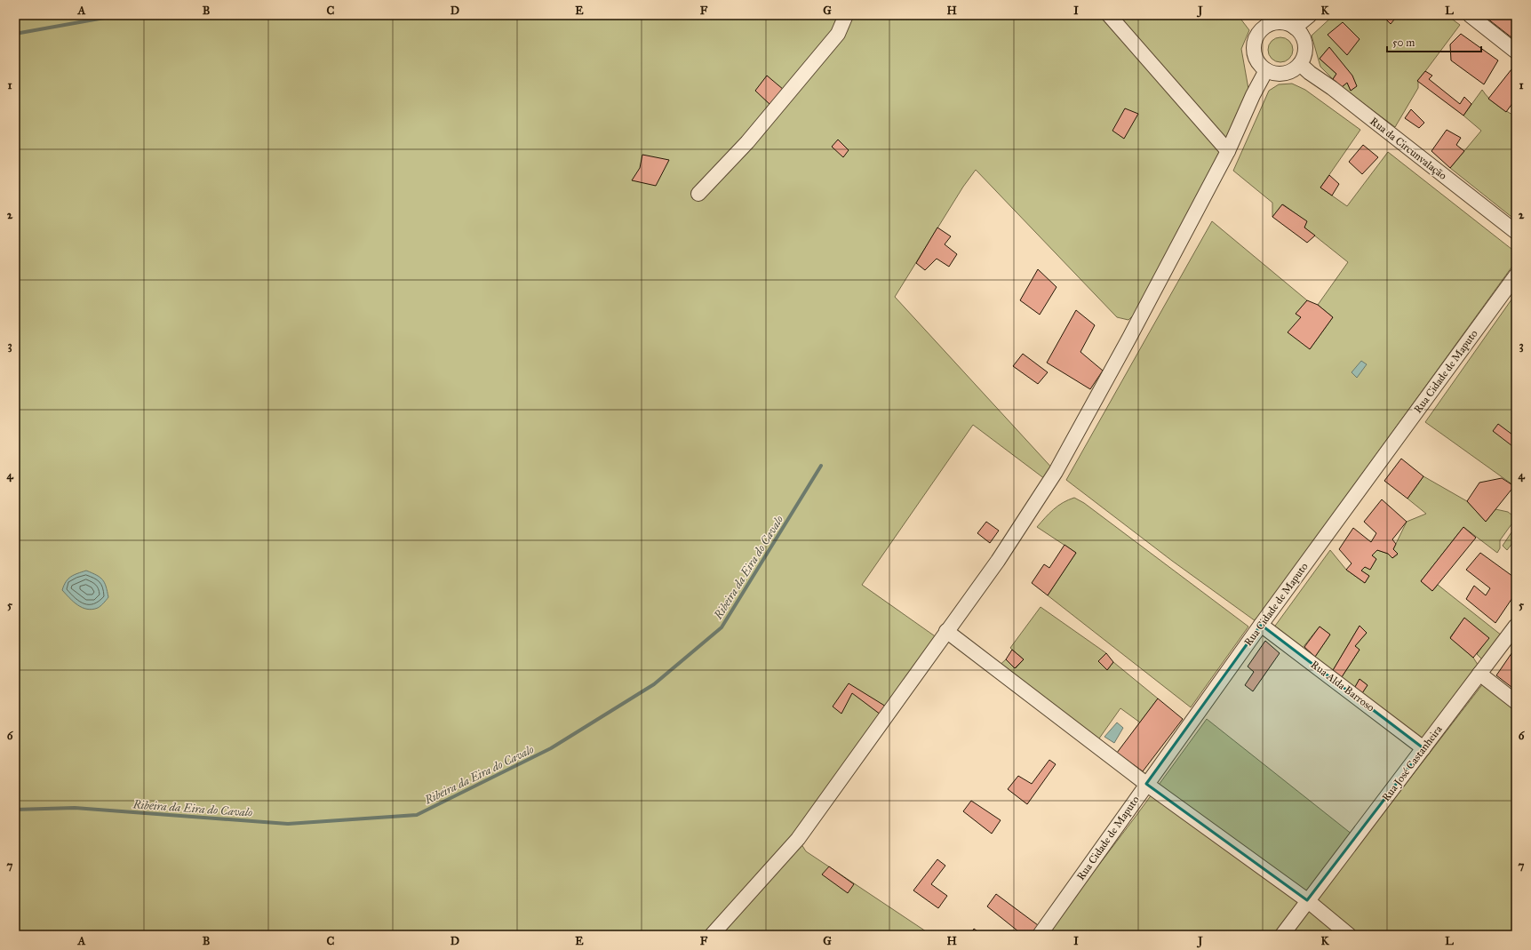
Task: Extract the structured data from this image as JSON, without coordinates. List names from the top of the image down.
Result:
{
  "streets": {
    "street": [
      "Rua da Circunvalação",
      "Rua Cidade de Maputo",
      "Rua Alda Barroso",
      "Rua José Castanheira"
    ]
  },
  "crossings": [
    ["Rua Cidade de Maputo", "Rua Alda Barroso"],
    ["Rua Alda Barroso", "Rua José Castanheira"]
  ],
  "water": ["Ribeira da Eira do Cavalo"],
  "scale_bar": "50 m",
  "grid": {
    "columns": [
      "A",
      "B",
      "C",
      "D",
      "E",
      "F",
      "G",
      "H",
      "I",
      "J",
      "K",
      "L"
    ],
    "rows": [
      "1",
      "2",
      "3",
      "4",
      "5",
      "6",
      "7"
    ]
  }
}
